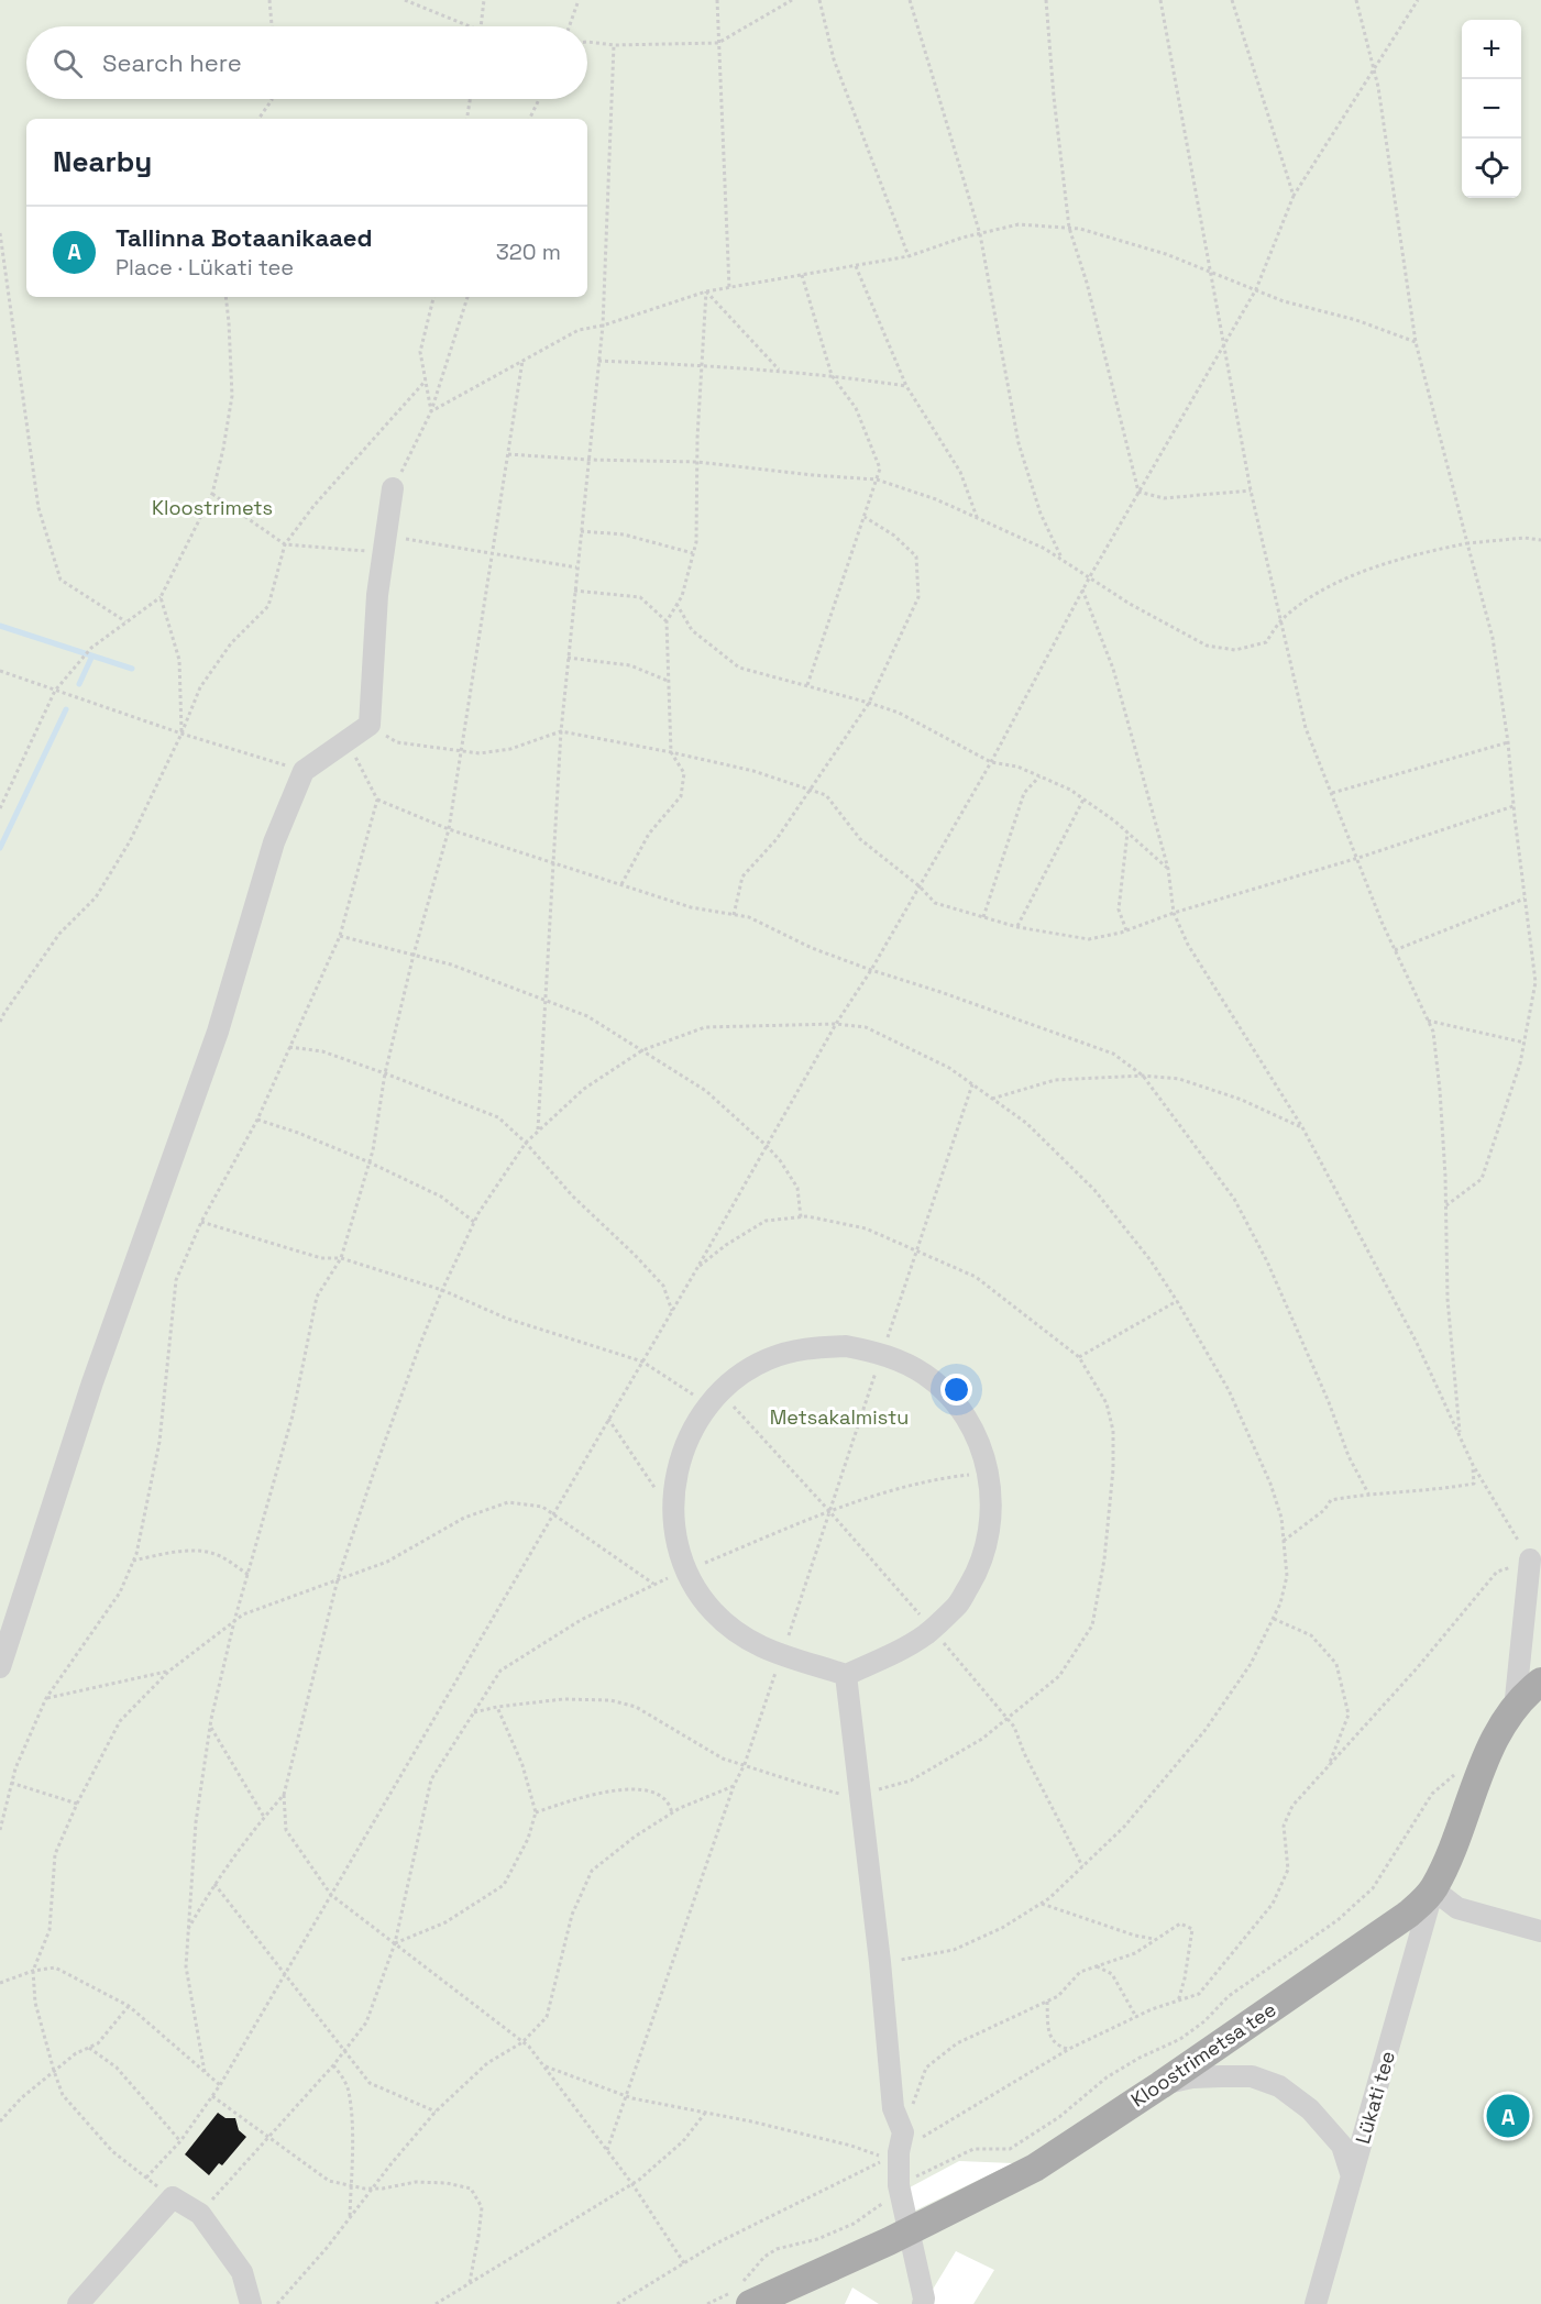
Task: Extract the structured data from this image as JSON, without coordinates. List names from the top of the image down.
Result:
{
  "streets": {
    "main road": ["Kloostrimetsa tee"],
    "street": ["Lükati tee"]
  },
  "crossings": [
    ["Kloostrimetsa tee", "Lükati tee"]
  ],
  "parks": ["Kloostrimets", "Metsakalmistu"],
  "page": {
    "map_buttons": ["+", "−"],
    "search": "Search here",
    "heading": "Nearby",
    "list": [
      {
        "mark": "A",
        "name": "Tallinna Botaanikaaed",
        "note": "Place · Lükati tee",
        "value": "320 m"
      }
    ],
    "pins": "A"
  }
}
